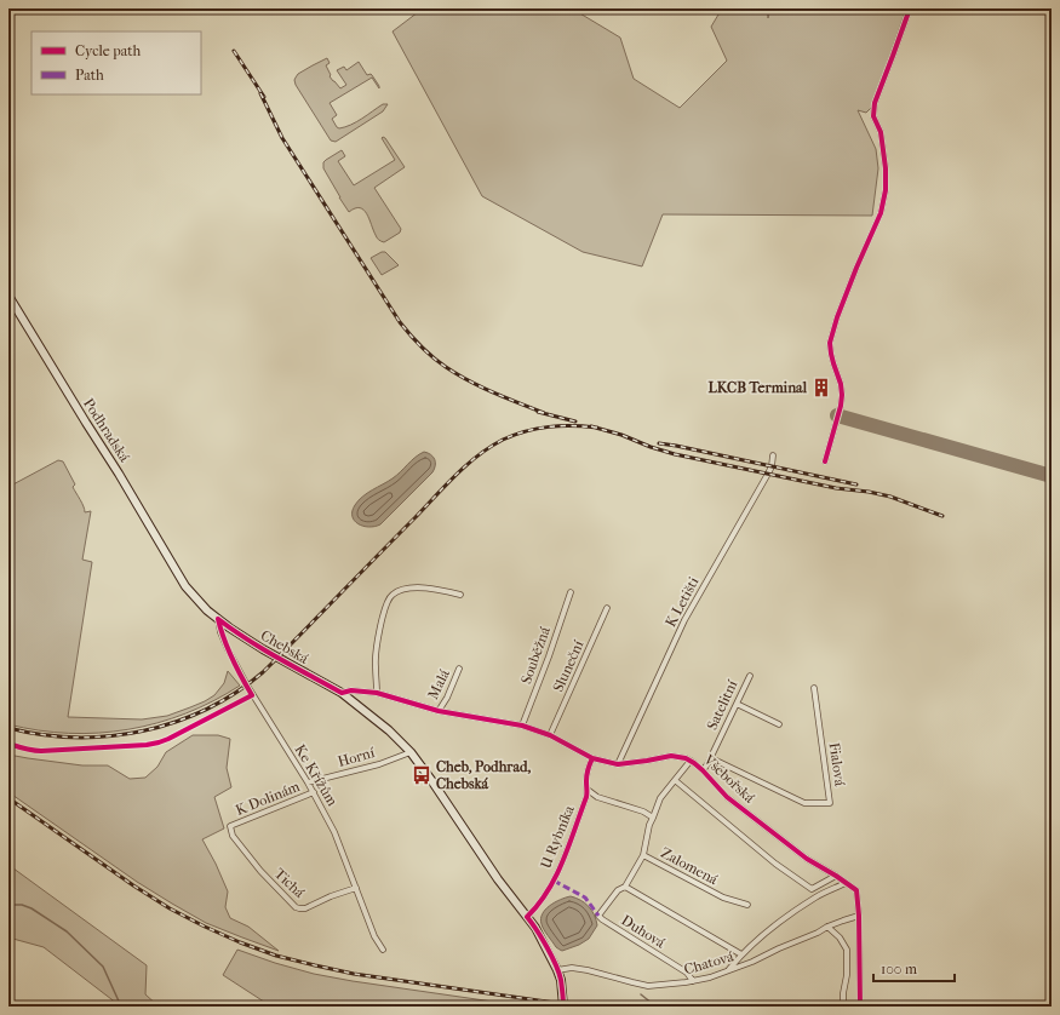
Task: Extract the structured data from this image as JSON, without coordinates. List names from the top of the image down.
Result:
{
  "streets": {
    "street": [
      "Podhradská",
      "K Letišti",
      "Chebská",
      "Souběžná",
      "Sluneční",
      "Malá",
      "Satelitní",
      "Horní",
      "Fialová",
      "Ke Křížům",
      "Všebořská",
      "K Dolinám",
      "U Rybníka",
      "Zalomená",
      "Tichá",
      "Duhová",
      "Chatová"
    ]
  },
  "crossings": [
    ["Podhradská", "Chebská"],
    ["K Letišti", "Všebořská"],
    ["Chebská", "Horní"],
    ["Chebská", "Ke Křížům"],
    ["Chebská", "Všebořská"],
    ["Chebská", "U Rybníka"],
    ["Chebská", "Chatová"],
    ["Souběžná", "Všebořská"],
    ["Sluneční", "Všebořská"],
    ["Malá", "Všebořská"],
    ["Satelitní", "Fialová"],
    ["Satelitní", "Všebořská"],
    ["Horní", "Ke Křížům"],
    ["Ke Křížům", "K Dolinám"],
    ["Ke Křížům", "Tichá"],
    ["Všebořská", "U Rybníka"],
    ["Všebořská", "Zalomená"],
    ["Všebořská", "Chatová"],
    ["K Dolinám", "Tichá"],
    ["Duhová", "Chatová"]
  ],
  "places": {
    "building": ["LKCB Terminal"],
    "bus stop": ["Cheb, Podhrad, Chebská"]
  },
  "legend": ["Cycle path", "Path"],
  "scale_bar": "100 m"
}
